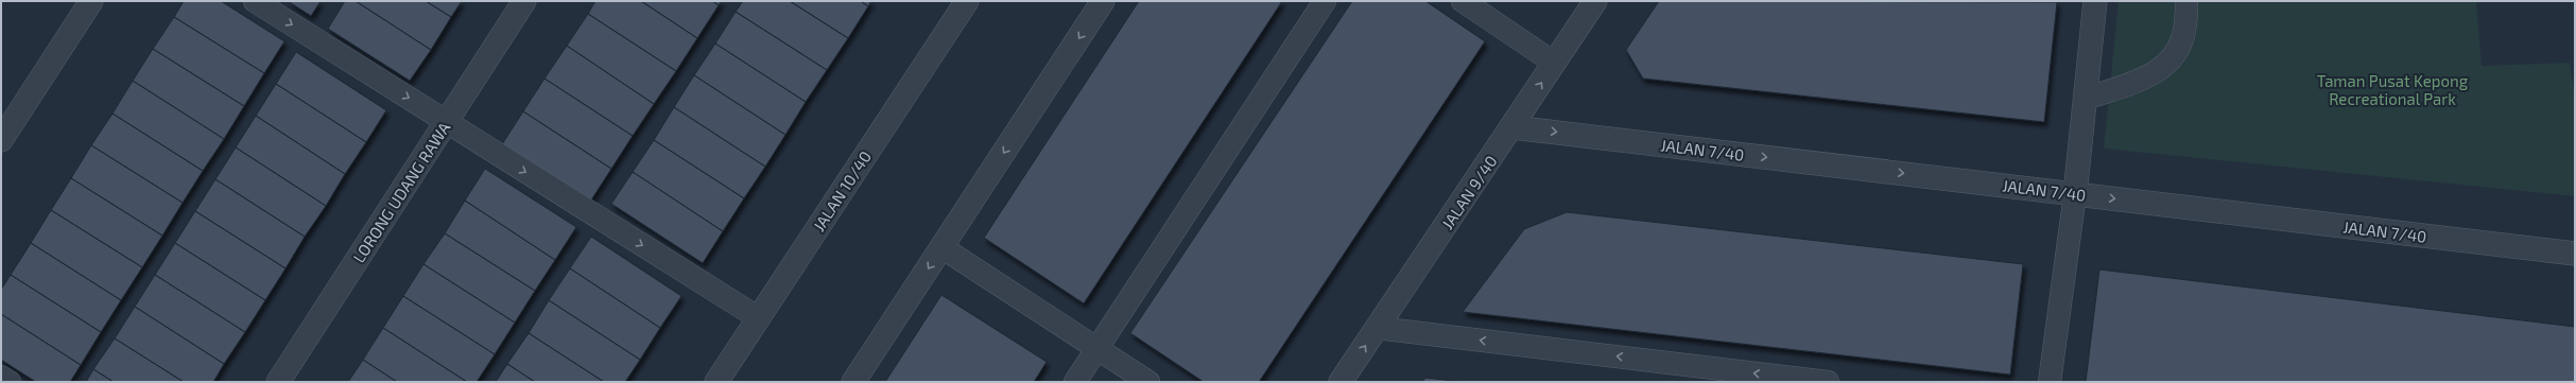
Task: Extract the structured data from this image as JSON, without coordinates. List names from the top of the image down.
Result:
{
  "streets": {
    "street": [
      "JALAN 7/40",
      "JALAN 10/40",
      "LORONG UDANG RAWA",
      "JALAN 9/40"
    ]
  },
  "crossings": [
    ["JALAN 7/40", "JALAN 9/40"]
  ],
  "one_way": ["JALAN 7/40"],
  "parks": ["Taman Pusat Kepong Recreational Park"]
}
